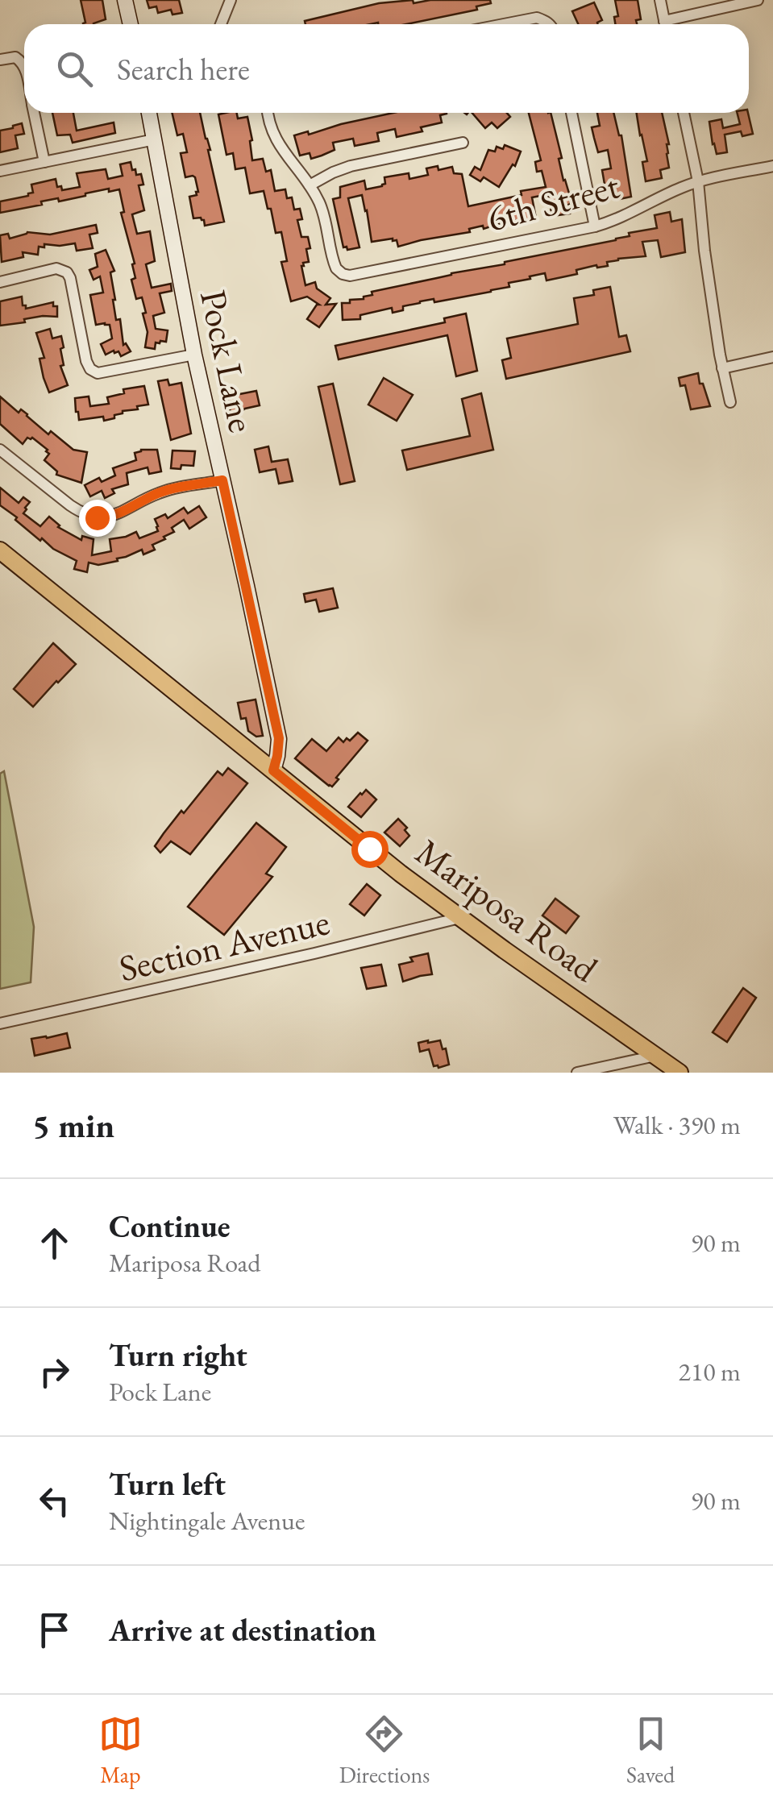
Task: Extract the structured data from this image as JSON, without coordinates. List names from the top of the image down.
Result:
{
  "streets": {
    "main road": ["Mariposa Road"],
    "street": ["6th Street", "Pock Lane", "Section Avenue"]
  },
  "crossings": [
    ["Pock Lane", "Mariposa Road"],
    ["Mariposa Road", "Section Avenue"]
  ],
  "page": {
    "search": "Search here",
    "heading": ["5 min", "Walk · 390 m"],
    "list": [
      ["Continue", "Mariposa Road", "90 m"],
      ["Turn right", "Pock Lane", "210 m"],
      ["Turn left", "Nightingale Avenue", "90 m"],
      "Arrive at destination"
    ],
    "nav": ["Map", "Directions", "Saved"]
  }
}
